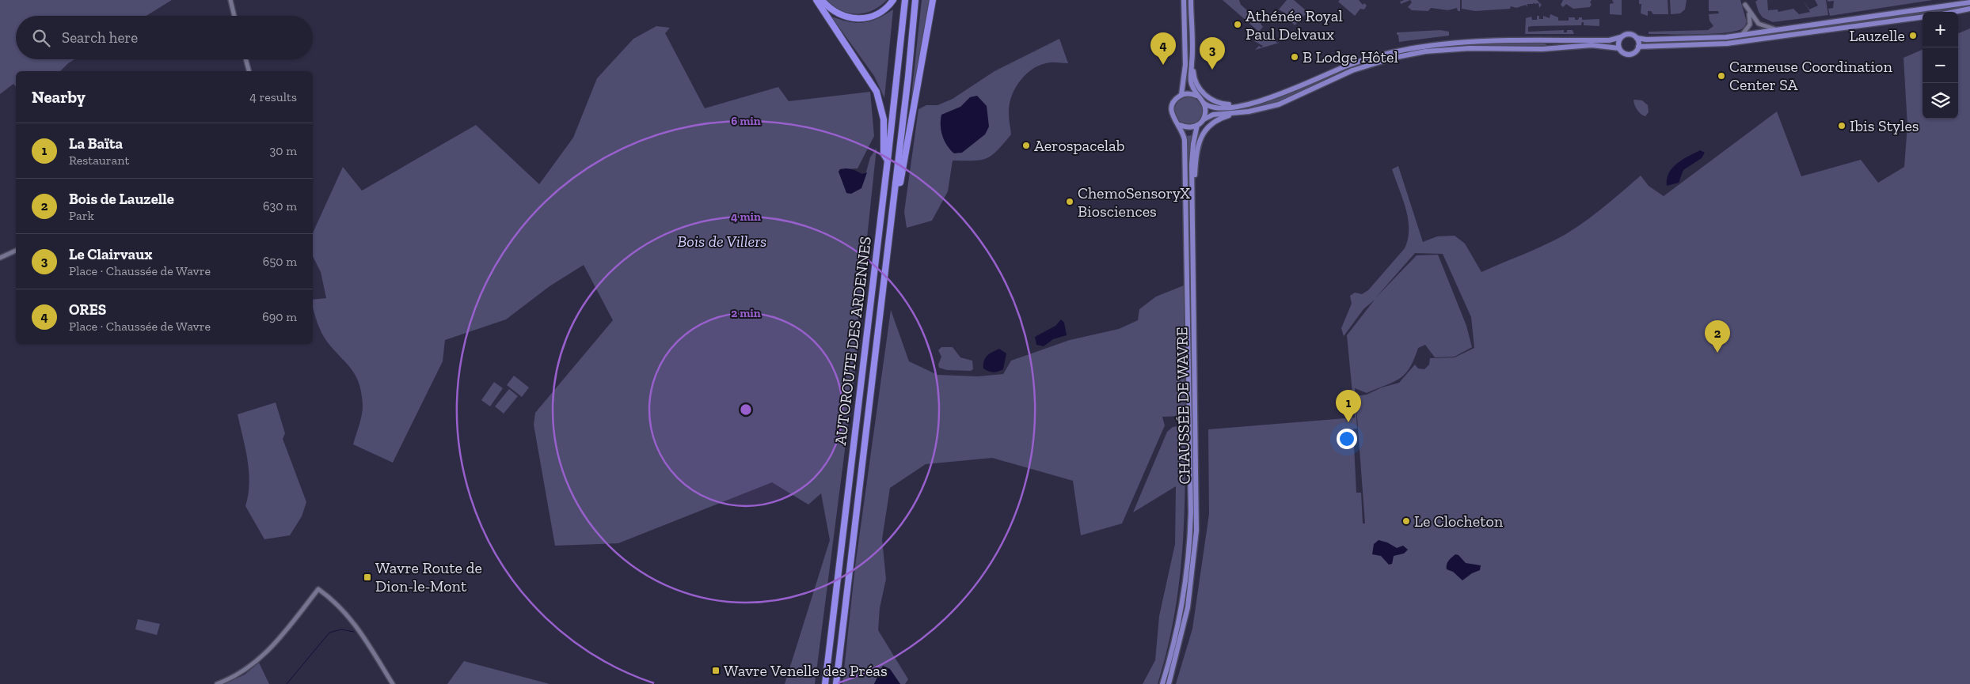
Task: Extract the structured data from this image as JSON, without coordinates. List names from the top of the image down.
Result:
{
  "streets": {
    "highway": ["AUTOROUTE DES ARDENNES"],
    "main road": ["CHAUSSÉE DE WAVRE"]
  },
  "parks": ["Bois de Villers"],
  "places": {
    "other": [
      "Athénée Royal Paul Delvaux",
      "Lauzelle",
      "B Lodge Hôtel",
      "Carmeuse Coordination Center SA",
      "Ibis Styles",
      "Aerospacelab",
      "ChemoSensoryX Biosciences",
      "Le Clocheton"
    ],
    "transit": ["Wavre Route de Dion-le-Mont", "Wavre Venelle des Préas"]
  },
  "page": {
    "map_buttons": ["+", "−"],
    "search": "Search here",
    "pins": [
      "4",
      "3",
      "2",
      "1"
    ],
    "heading": ["Nearby", "4 results"],
    "list": [
      {
        "mark": "1",
        "name": "La Baïta",
        "note": "Restaurant",
        "value": "30 m"
      },
      {
        "mark": "2",
        "name": "Bois de Lauzelle",
        "note": "Park",
        "value": "630 m"
      },
      {
        "mark": "3",
        "name": "Le Clairvaux",
        "note": "Place · Chaussée de Wavre",
        "value": "650 m"
      },
      {
        "mark": "4",
        "name": "ORES",
        "note": "Place · Chaussée de Wavre",
        "value": "690 m"
      }
    ]
  },
  "rings": ["6 min", "4 min", "2 min"]
}
